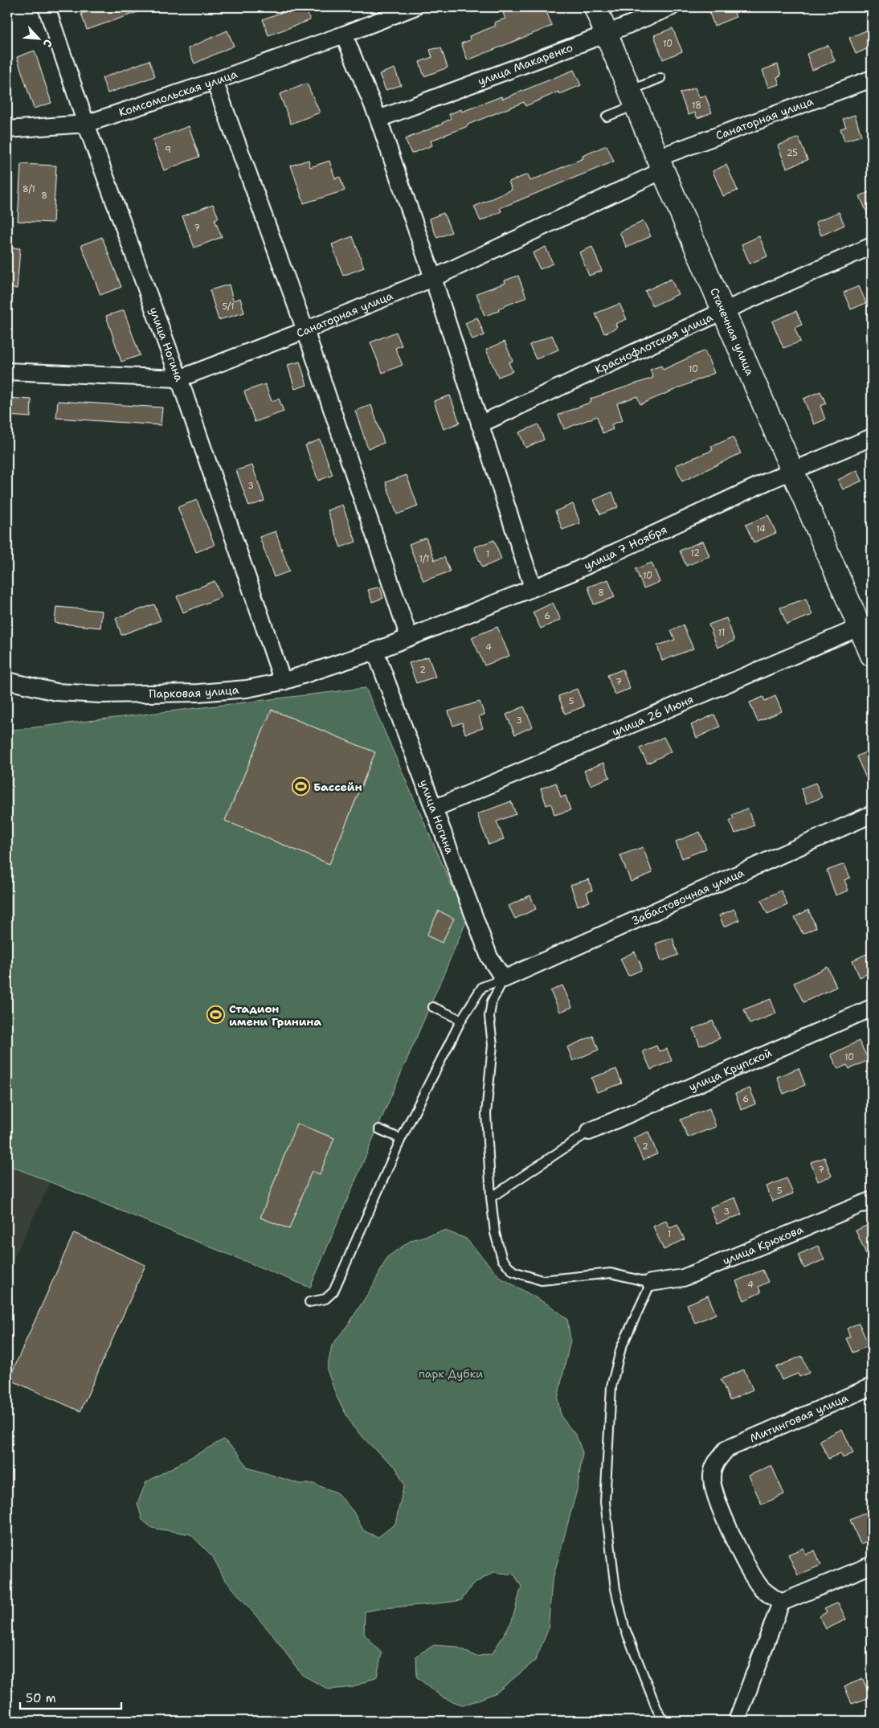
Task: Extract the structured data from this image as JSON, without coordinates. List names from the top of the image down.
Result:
{
  "streets": {
    "street": [
      "улица Макаренко",
      "Комсомольская улица",
      "Санаторная улица",
      "Стачечная улица",
      "Краснофлотская улица",
      "улица Ногина",
      "улица 7 Ноября",
      "Парковая улица",
      "улица 26 Июня",
      "Забастовочная улица",
      "улица Крупской",
      "улица Крюкова",
      "Митинговая улица"
    ]
  },
  "crossings": [
    ["улица Макаренко", "Стачечная улица"],
    ["Комсомольская улица", "улица Ногина"],
    ["Санаторная улица", "Стачечная улица"],
    ["Санаторная улица", "улица Ногина"],
    ["Стачечная улица", "Краснофлотская улица"],
    ["Стачечная улица", "улица 7 Ноября"],
    ["Стачечная улица", "улица 26 Июня"],
    ["улица Ногина", "улица 7 Ноября"],
    ["улица Ногина", "Парковая улица"],
    ["улица Ногина", "улица 26 Июня"],
    ["улица Ногина", "Забастовочная улица"],
    ["улица 7 Ноября", "Парковая улица"]
  ],
  "parks": ["парк Дубки"],
  "places": {
    "sports": ["Бассейн", "Стадион имени Гринина"]
  },
  "house_numbers": [
    "10",
    "18",
    "9",
    "25",
    "8/1",
    "8",
    "7",
    "5/1",
    "10",
    "3",
    "14",
    "12",
    "1",
    "1/1",
    "10",
    "8",
    "6",
    "11",
    "4",
    "2",
    "7",
    "5",
    "3",
    "10",
    "6",
    "2",
    "7",
    "5",
    "3",
    "1",
    "4"
  ],
  "scale_bar": "50 m",
  "north": "bottom right"
}
